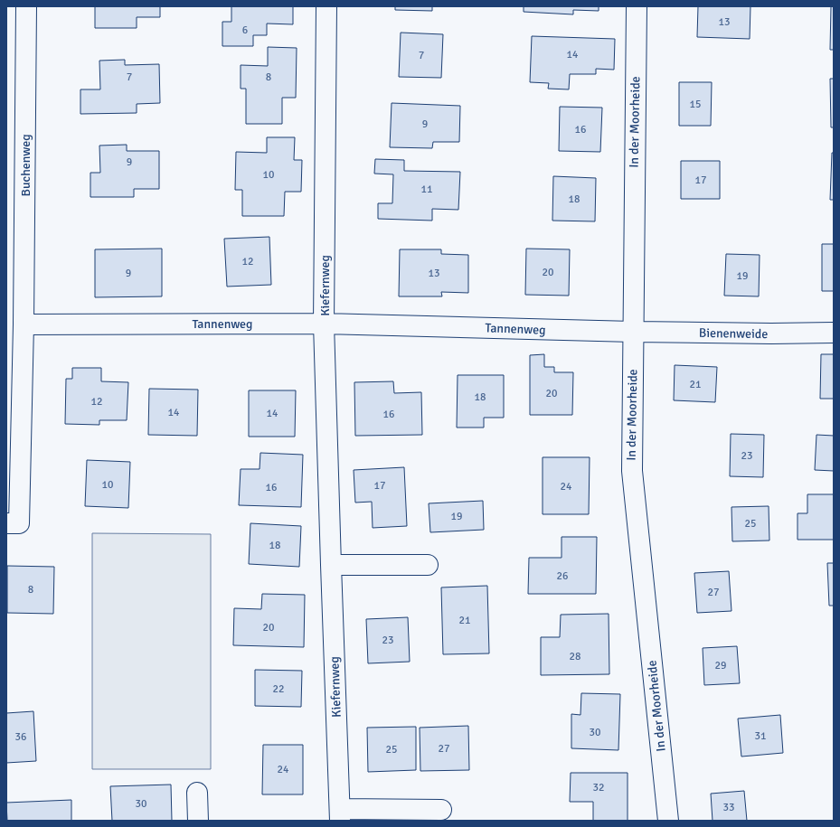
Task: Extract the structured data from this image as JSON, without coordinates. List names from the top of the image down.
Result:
{
  "streets": {
    "street": [
      "In der Moorheide",
      "Buchenweg",
      "Kiefernweg",
      "Tannenweg",
      "Bienenweide"
    ]
  },
  "crossings": [
    ["In der Moorheide", "Tannenweg"],
    ["In der Moorheide", "Bienenweide"],
    ["Buchenweg", "Tannenweg"],
    ["Kiefernweg", "Tannenweg"],
    ["Tannenweg", "Bienenweide"]
  ],
  "house_numbers": [
    "13",
    "6",
    "14",
    "7",
    "7",
    "8",
    "15",
    "9",
    "16",
    "9",
    "10",
    "17",
    "11",
    "18",
    "12",
    "20",
    "9",
    "13",
    "19",
    "21",
    "20",
    "18",
    "12",
    "14",
    "14",
    "16",
    "23",
    "10",
    "17",
    "24",
    "16",
    "19",
    "25",
    "18",
    "26",
    "8",
    "27",
    "21",
    "20",
    "23",
    "28",
    "29",
    "22",
    "30",
    "31",
    "36",
    "27",
    "25",
    "24",
    "32",
    "30",
    "33"
  ]
}
